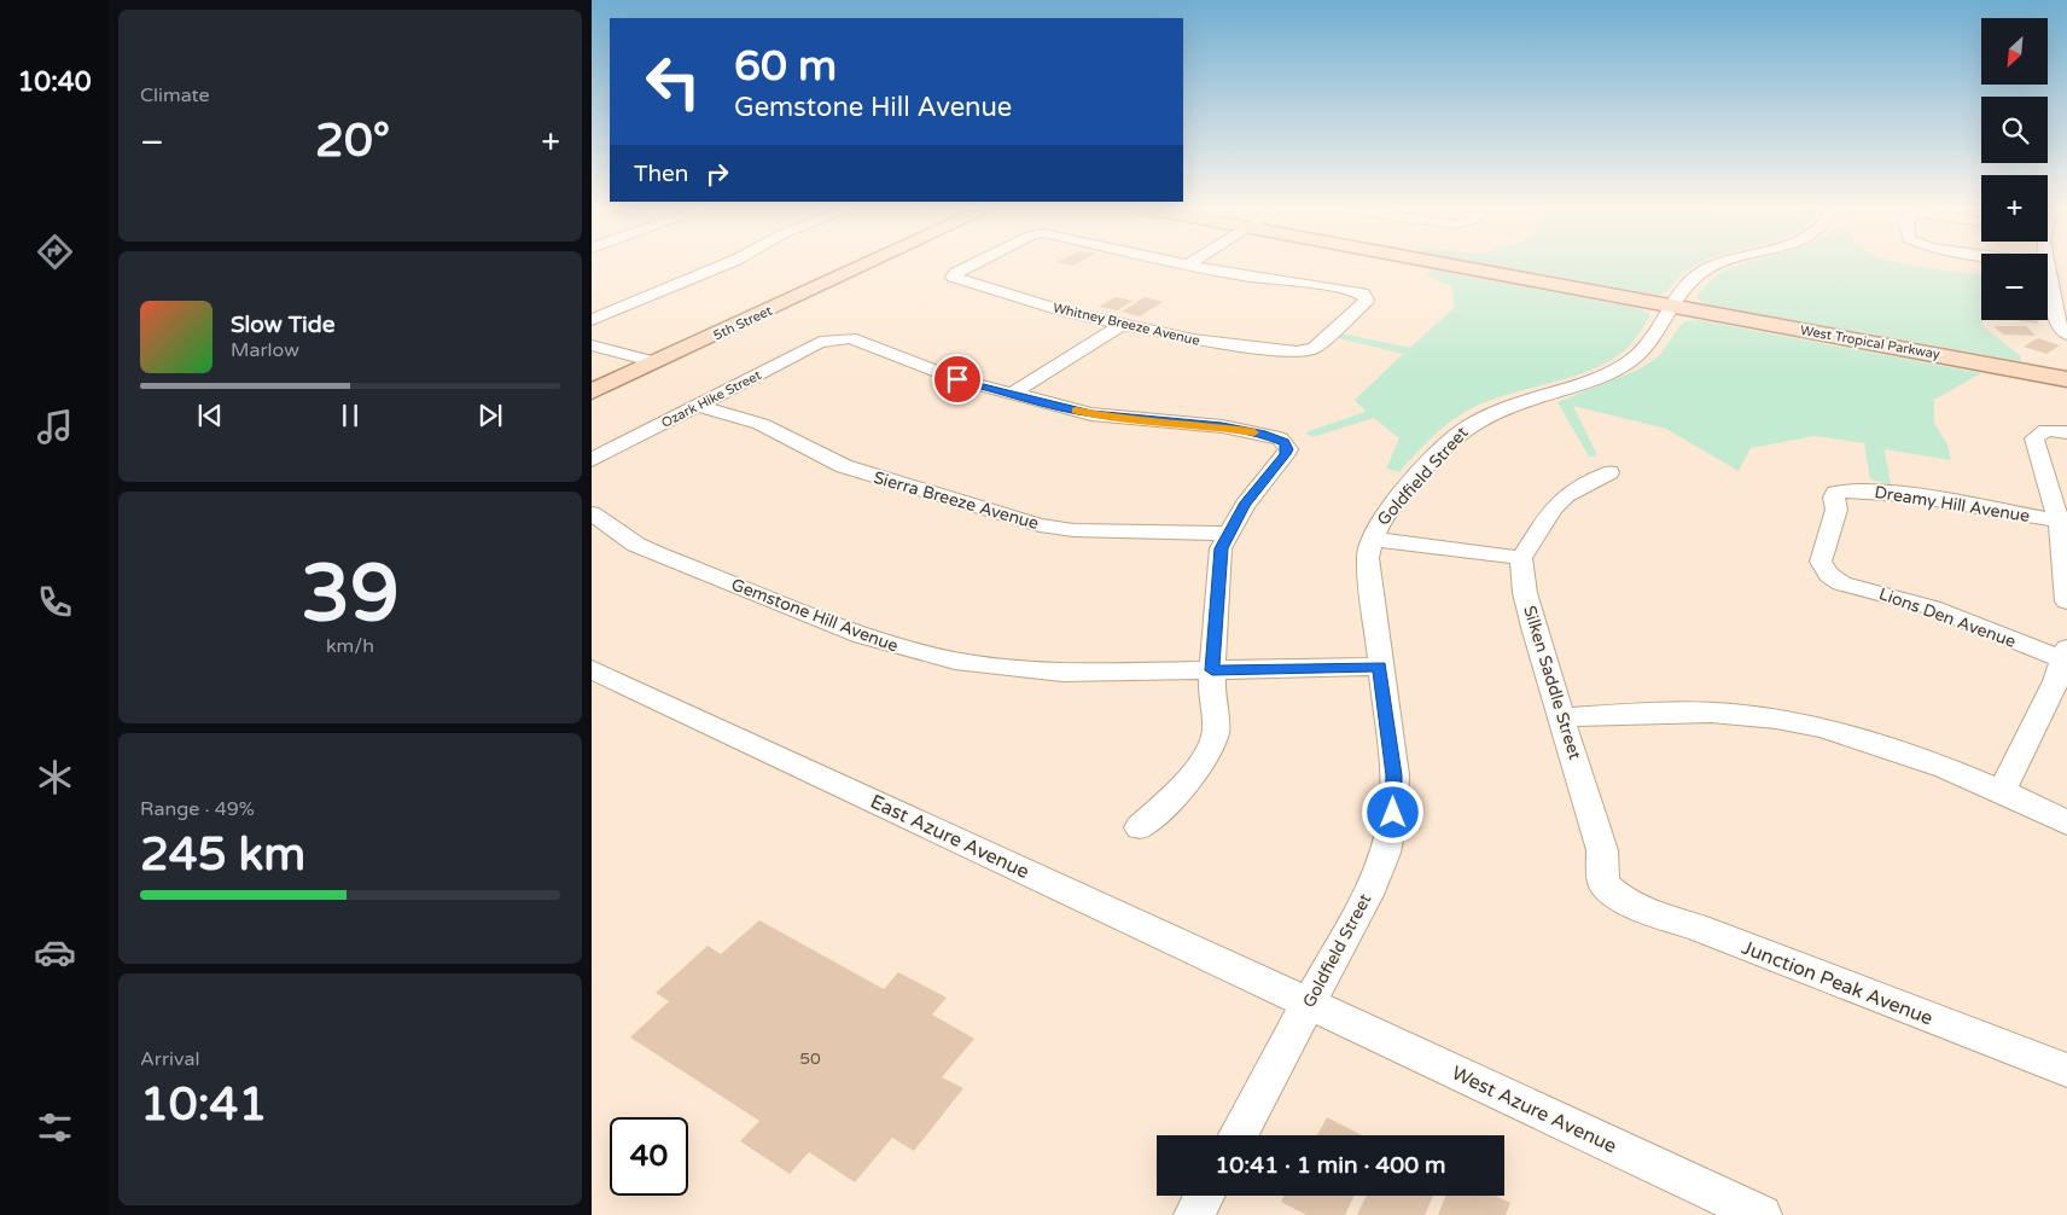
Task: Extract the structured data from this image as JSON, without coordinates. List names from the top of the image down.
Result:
{
  "streets": {
    "main road": ["5th Street", "West Tropical Parkway"],
    "street": [
      "Whitney Breeze Avenue",
      "Ozark Hike Street",
      "Goldfield Street",
      "Sierra Breeze Avenue",
      "Dreamy Hill Avenue",
      "Gemstone Hill Avenue",
      "Lions Den Avenue",
      "Silken Saddle Street",
      "East Azure Avenue",
      "Junction Peak Avenue",
      "West Azure Avenue"
    ]
  },
  "crossings": [
    ["West Tropical Parkway", "Goldfield Street"],
    ["Ozark Hike Street", "Sierra Breeze Avenue"],
    ["Goldfield Street", "Gemstone Hill Avenue"],
    ["Goldfield Street", "East Azure Avenue"],
    ["Goldfield Street", "West Azure Avenue"],
    ["Dreamy Hill Avenue", "Lions Den Avenue"],
    ["Silken Saddle Street", "Junction Peak Avenue"],
    ["East Azure Avenue", "West Azure Avenue"]
  ],
  "house_numbers": ["50"],
  "north": "bottom left",
  "page": {
    "tabs": "10:40",
    "tile": [
      "Climate",
      ["39", "km/h"],
      ["Range · 49%", "245 km"],
      ["Arrival", "10:41"]
    ],
    "map_buttons": ["+", "−"],
    "turn": ["60 m", "Gemstone Hill Avenue"],
    "heat": ["−", "20°", "+"],
    "then": "Then",
    "song": ["Slow Tide", "Marlow"],
    "limit": "40",
    "trip": "10:41 · 1 min · 400 m"
  }
}
